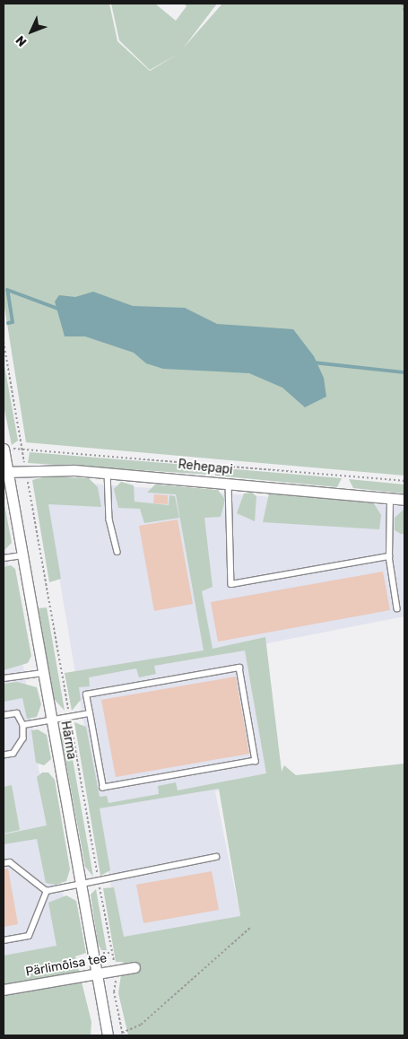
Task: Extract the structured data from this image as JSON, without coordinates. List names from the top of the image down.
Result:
{
  "streets": {
    "street": ["Rehepapi", "Härma", "Pärlimõisa tee"]
  },
  "crossings": [
    ["Rehepapi", "Härma"],
    ["Härma", "Pärlimõisa tee"]
  ],
  "north": "bottom left"
}
